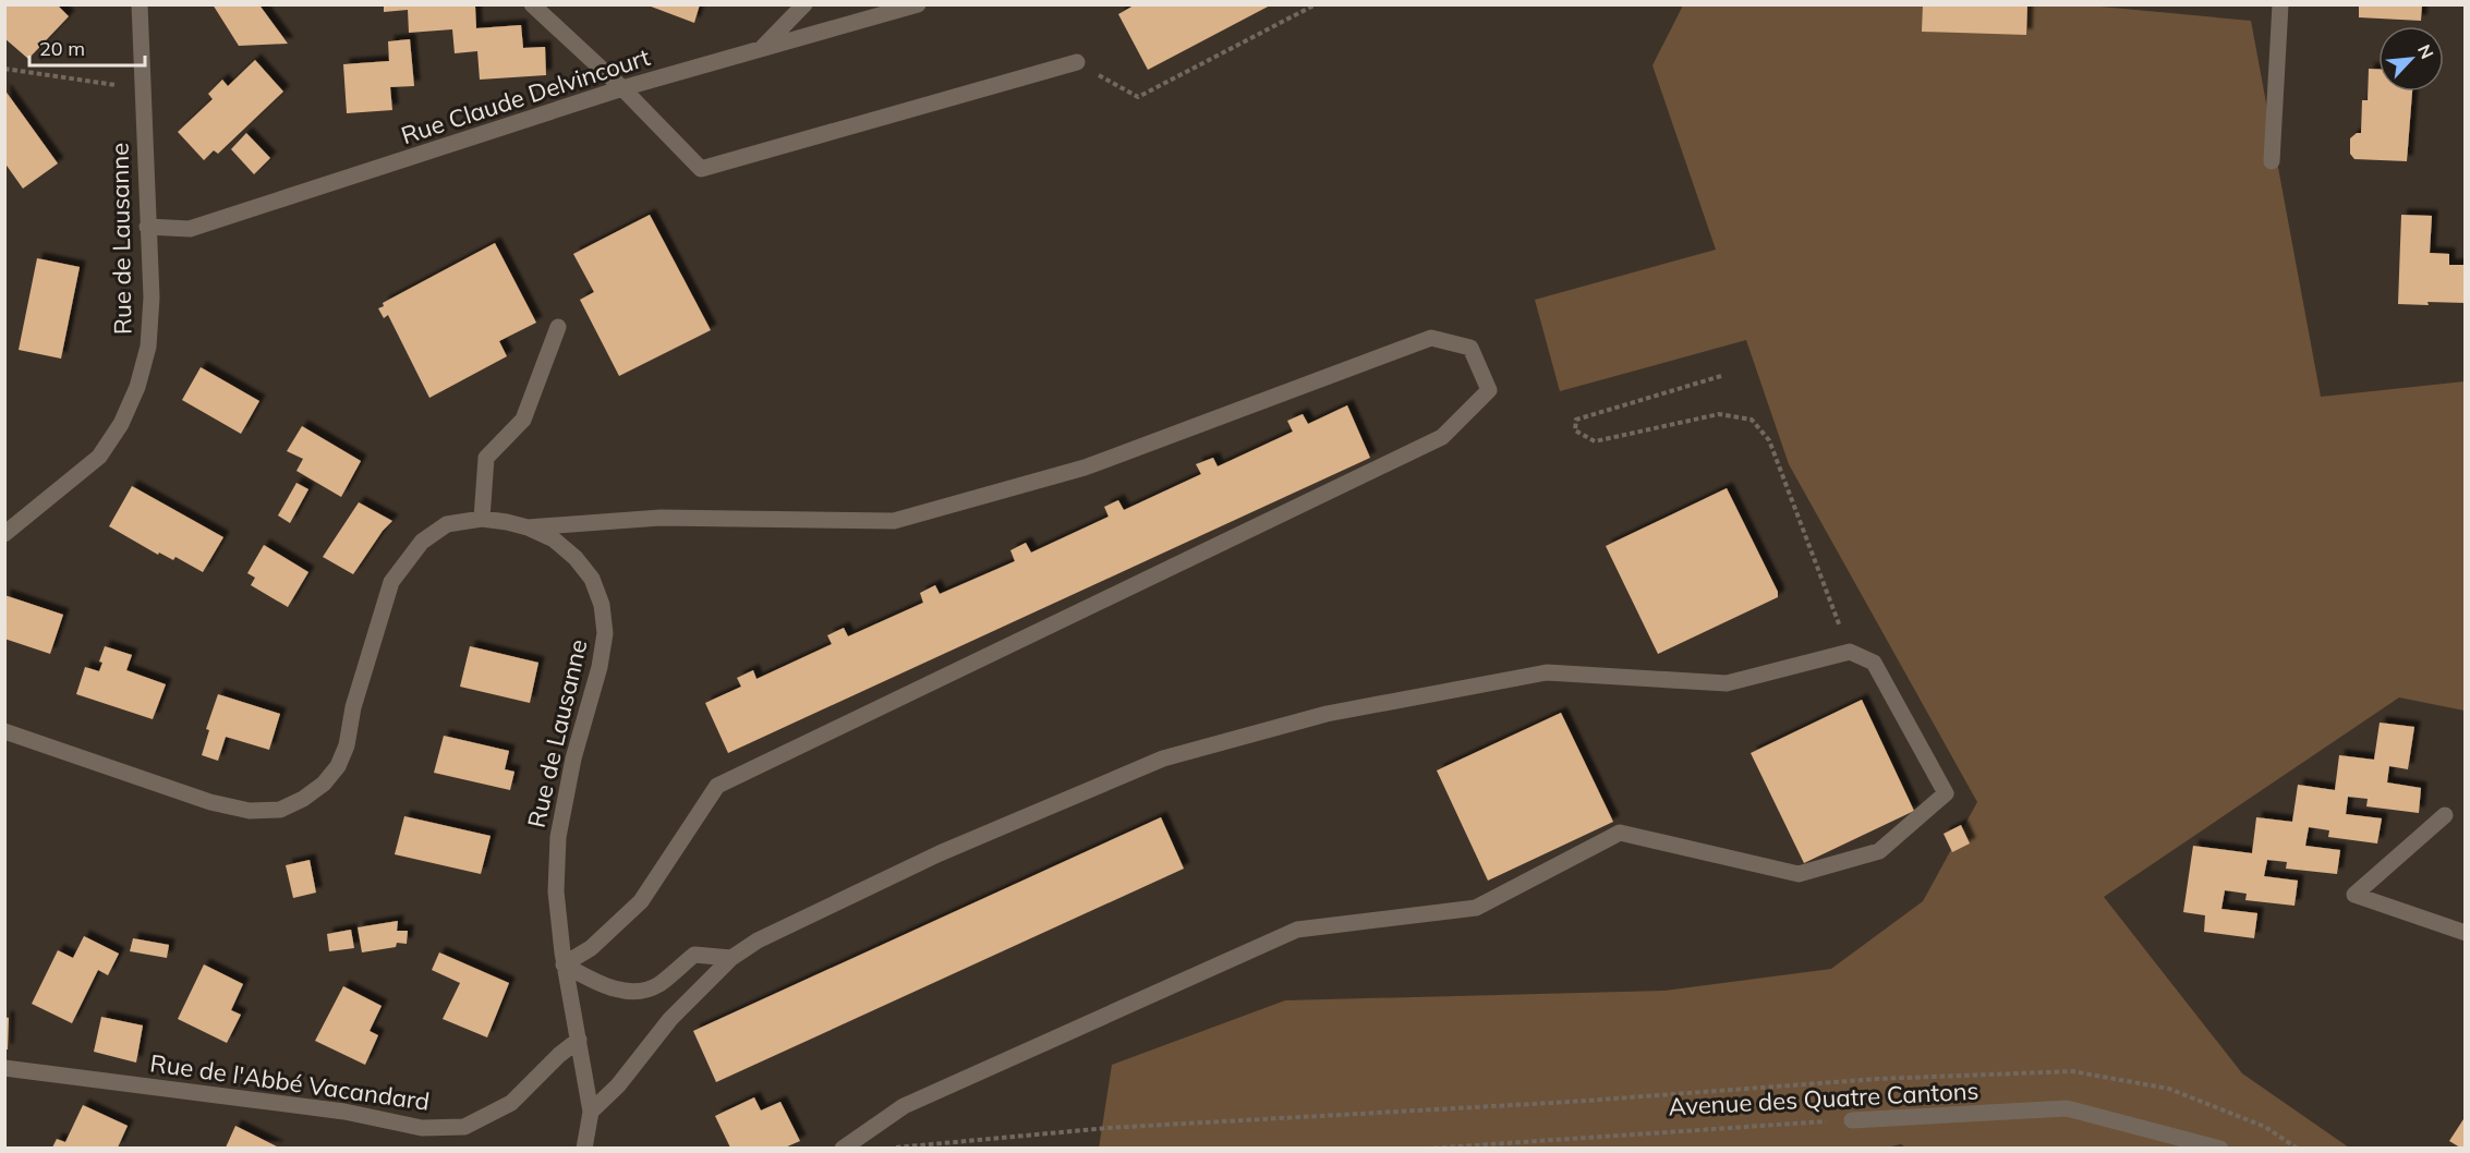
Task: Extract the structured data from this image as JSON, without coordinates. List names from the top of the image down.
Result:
{
  "streets": {
    "street": [
      "Rue Claude Delvincourt",
      "Rue de Lausanne",
      "Rue de l'Abbé Vacandard",
      "Avenue des Quatre Cantons"
    ]
  },
  "crossings": [
    ["Rue Claude Delvincourt", "Rue de Lausanne"],
    ["Rue de Lausanne", "Rue de l'Abbé Vacandard"]
  ],
  "scale_bar": "20 m",
  "north": "top right"
}
